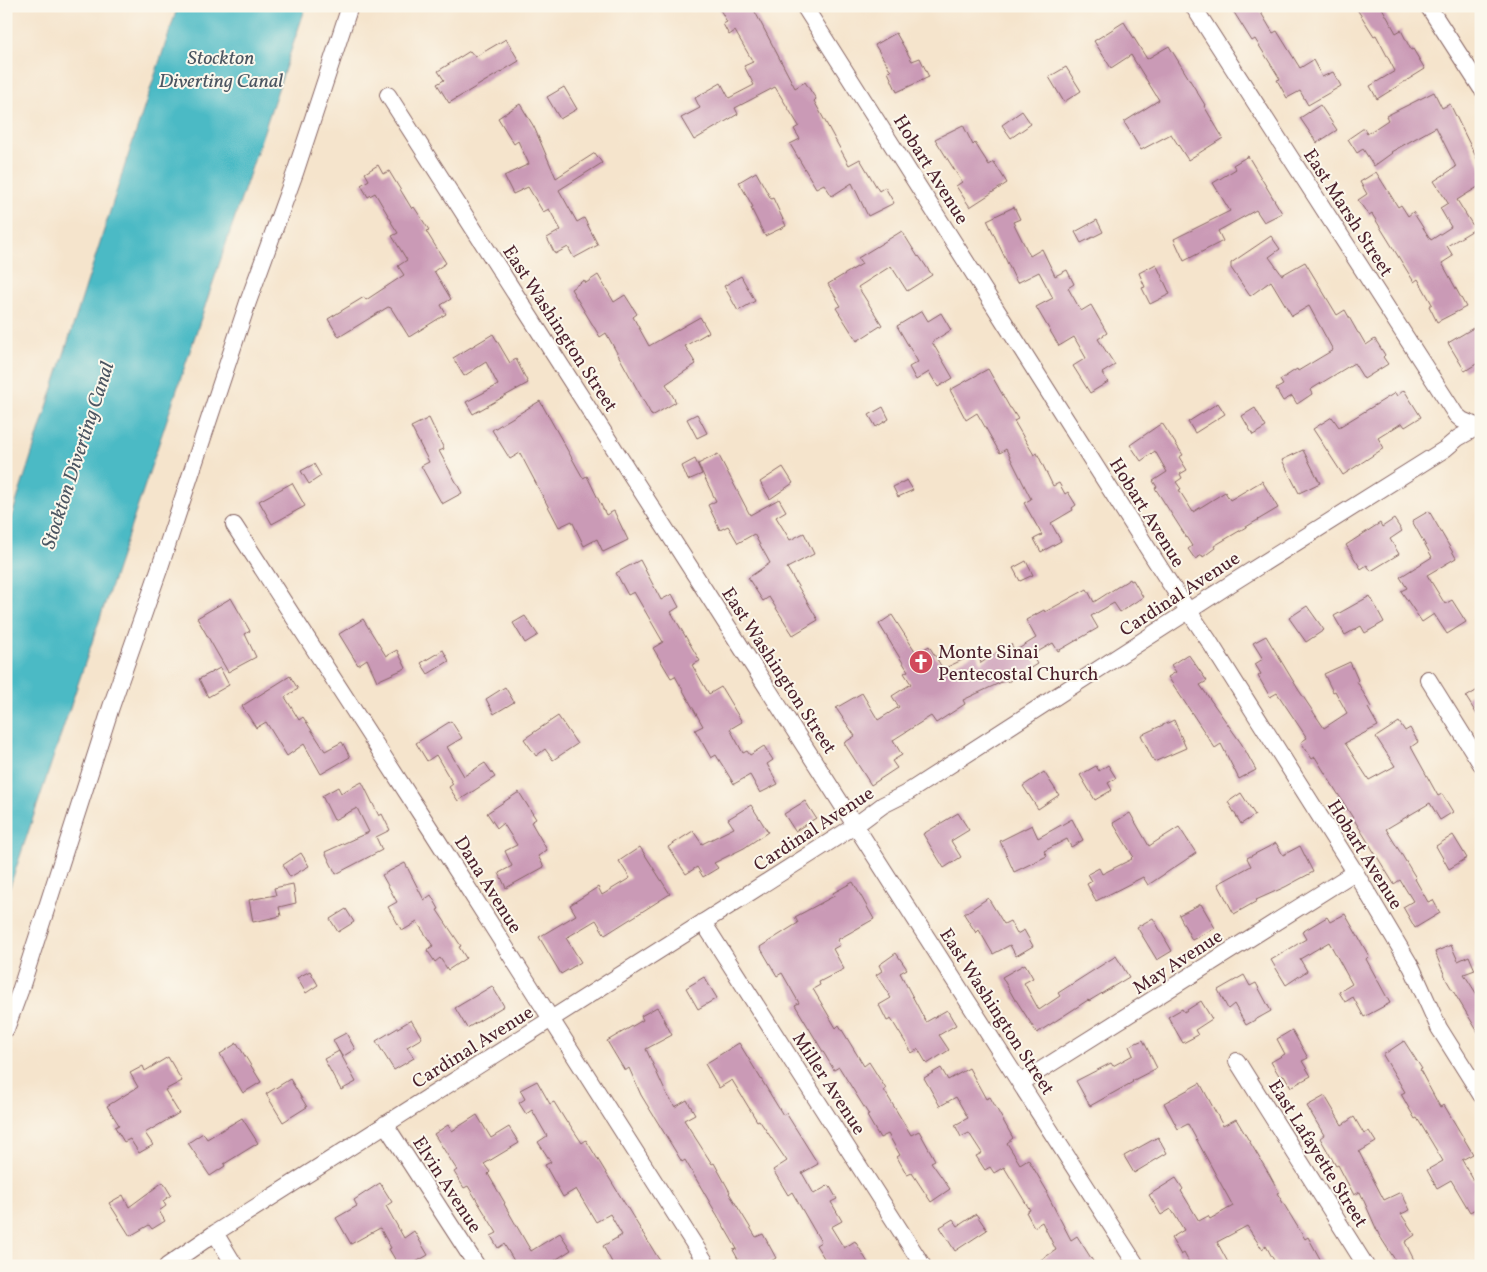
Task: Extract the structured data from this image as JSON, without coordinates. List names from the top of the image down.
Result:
{
  "streets": {
    "street": [
      "Hobart Avenue",
      "East Marsh Street",
      "East Washington Street",
      "Cardinal Avenue",
      "Dana Avenue",
      "May Avenue",
      "Miller Avenue",
      "East Lafayette Street",
      "Elvin Avenue"
    ]
  },
  "crossings": [
    ["Hobart Avenue", "Cardinal Avenue"],
    ["Hobart Avenue", "May Avenue"],
    ["East Marsh Street", "Cardinal Avenue"],
    ["East Washington Street", "Cardinal Avenue"],
    ["East Washington Street", "May Avenue"],
    ["Cardinal Avenue", "Dana Avenue"],
    ["Cardinal Avenue", "Miller Avenue"],
    ["Cardinal Avenue", "Elvin Avenue"]
  ],
  "water": ["Stockton Diverting Canal"],
  "places": {
    "church": ["Monte Sinai Pentecostal Church"]
  }
}
